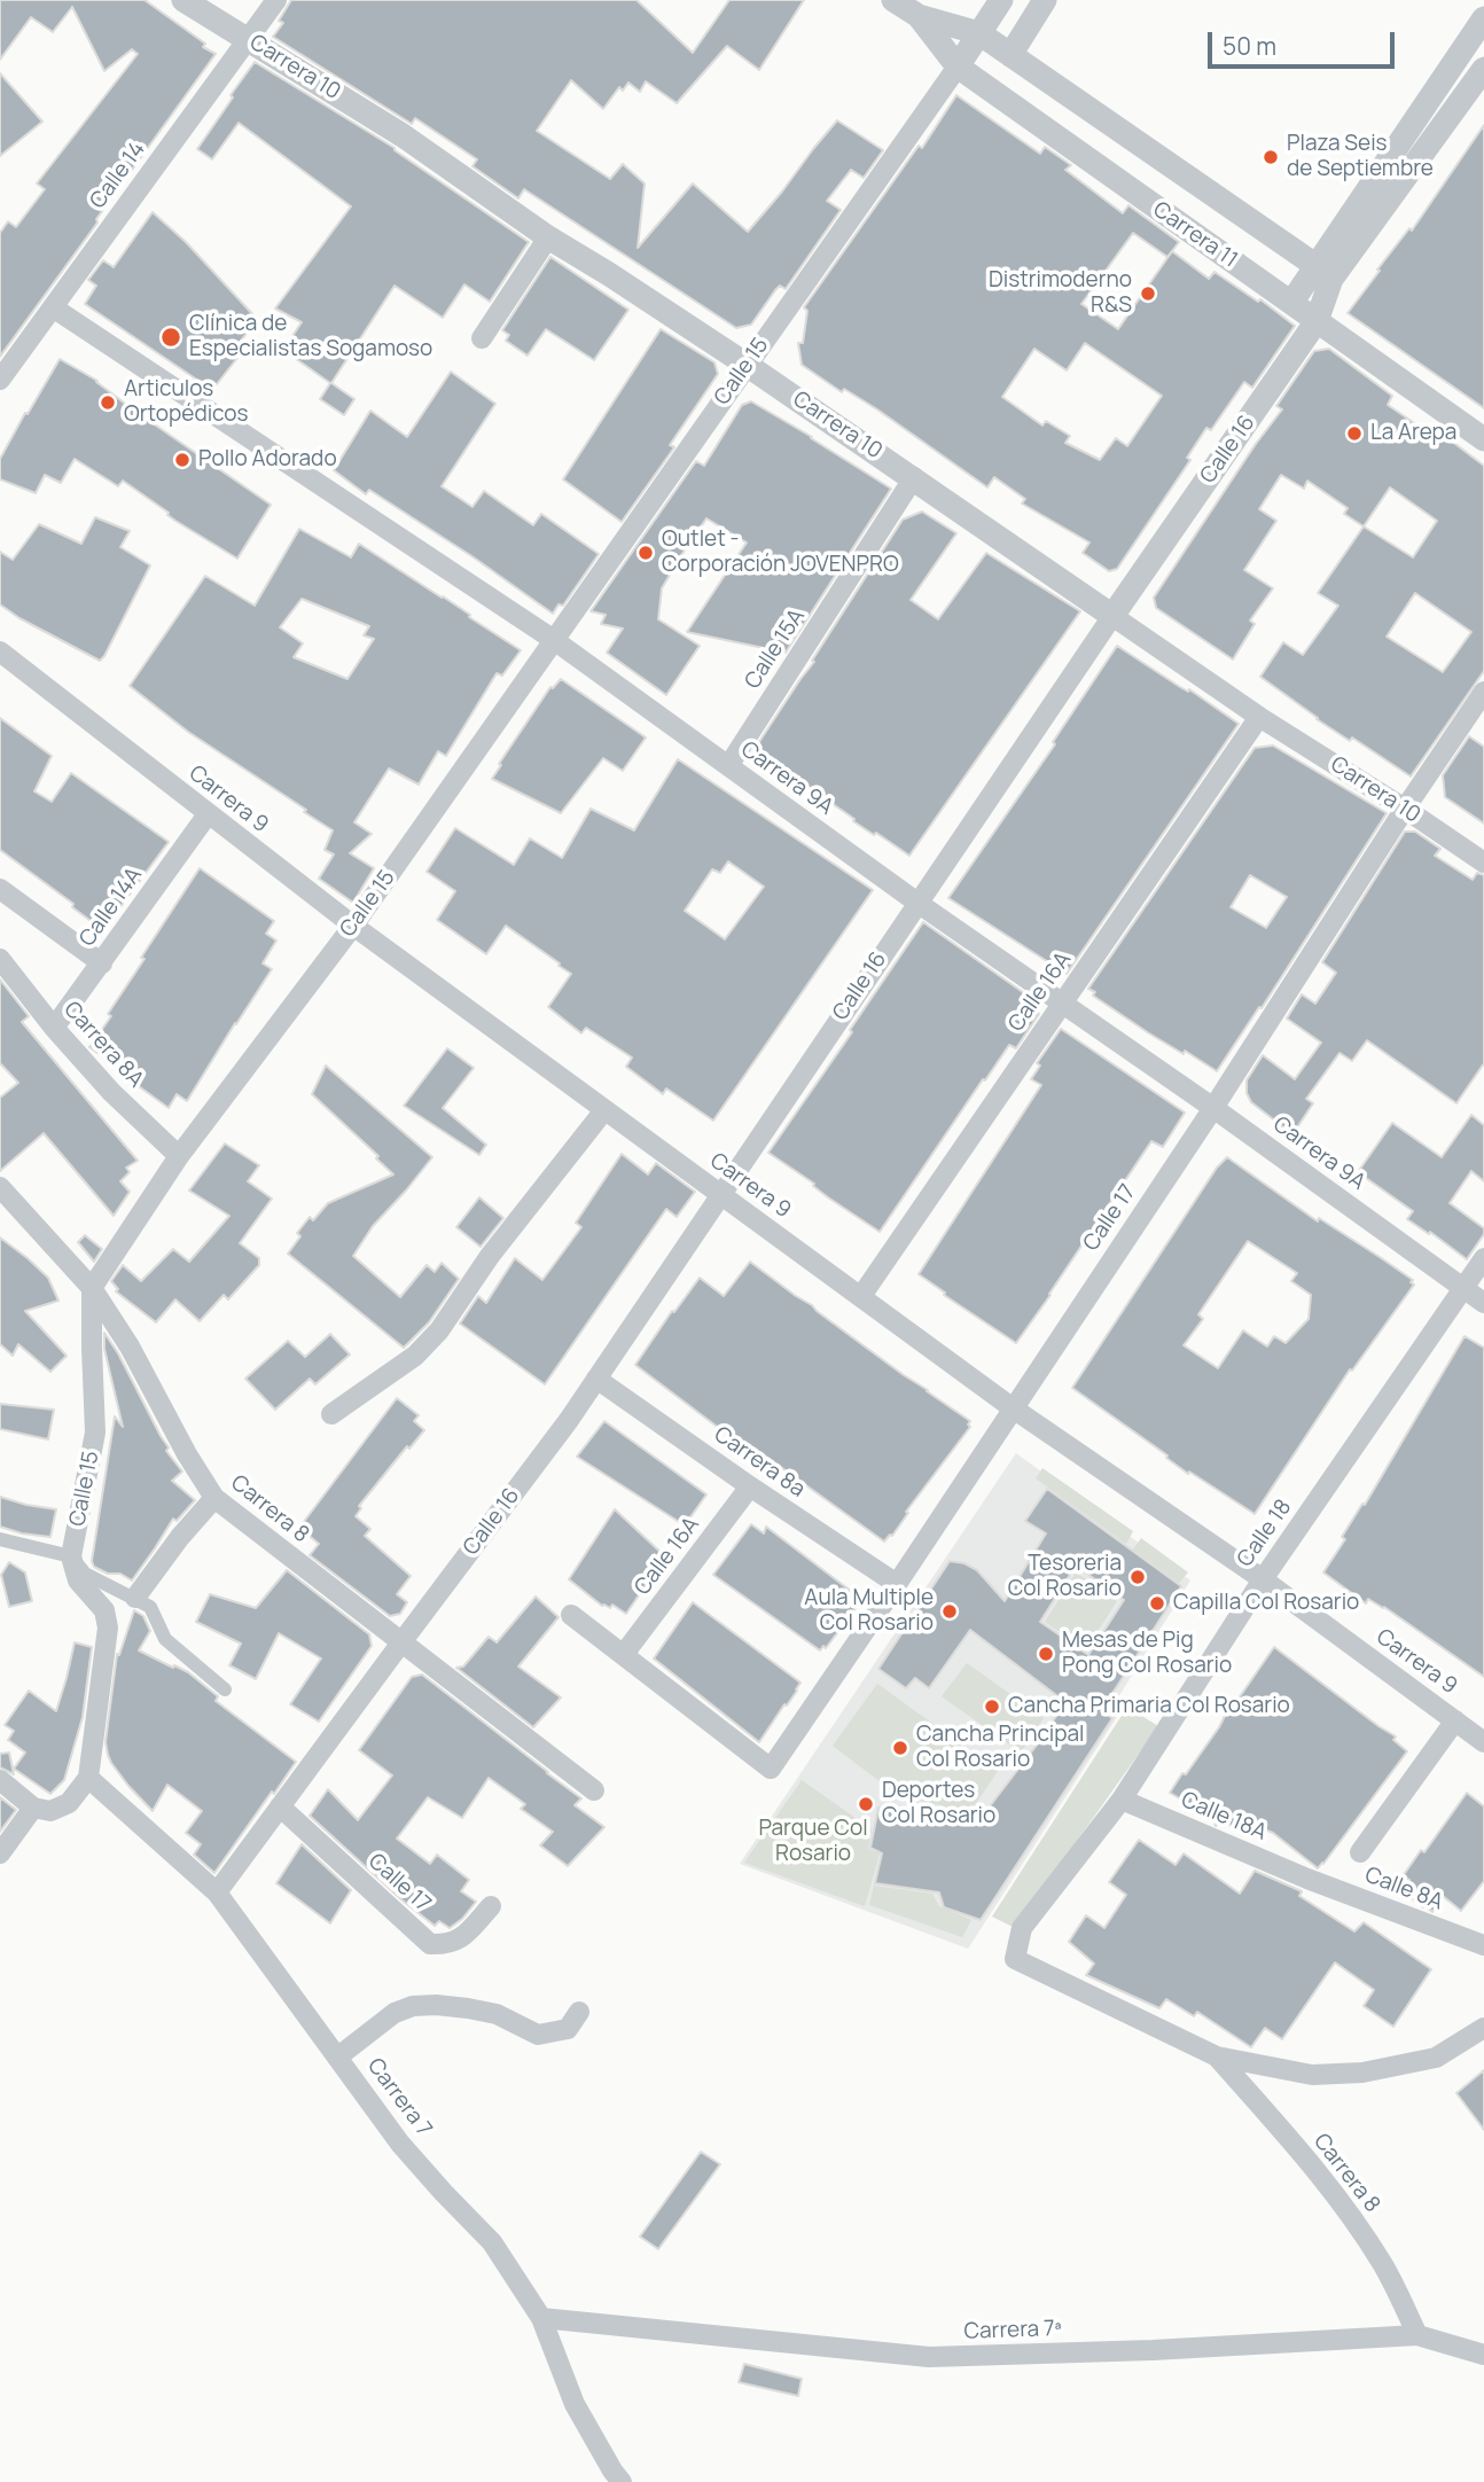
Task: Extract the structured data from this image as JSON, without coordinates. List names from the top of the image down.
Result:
{
  "streets": {
    "street": [
      "Carrera 10",
      "Calle 14",
      "Carrera 11",
      "Calle 15",
      "Calle 16",
      "Calle 15A",
      "Carrera 9A",
      "Carrera 9",
      "Calle 14A",
      "Calle 16A",
      "Carrera 8A",
      "Calle 17",
      "Carrera 8a",
      "Carrera 8",
      "Calle 18",
      "Calle 18A",
      "Calle 8A",
      "Carrera 7",
      "Carrera 7ª"
    ]
  },
  "crossings": [
    ["Carrera 10", "Calle 14"],
    ["Carrera 10", "Calle 15"],
    ["Carrera 10", "Calle 16"],
    ["Carrera 10", "Calle 15A"],
    ["Carrera 10", "Calle 16A"],
    ["Carrera 10", "Calle 17"],
    ["Calle 14", "Carrera 9A"],
    ["Carrera 11", "Calle 15"],
    ["Carrera 11", "Calle 16"],
    ["Calle 15", "Carrera 9A"],
    ["Calle 15", "Carrera 9"],
    ["Calle 15", "Carrera 8A"],
    ["Calle 15", "Carrera 8"],
    ["Calle 15", "Carrera 7"],
    ["Calle 16", "Carrera 9A"],
    ["Calle 16", "Carrera 9"],
    ["Calle 16", "Calle 17"],
    ["Calle 16", "Carrera 8a"],
    ["Calle 16", "Carrera 8"],
    ["Calle 16", "Carrera 7"],
    ["Calle 15A", "Carrera 9A"],
    ["Carrera 9A", "Calle 16A"],
    ["Carrera 9A", "Calle 17"],
    ["Carrera 9A", "Calle 18"],
    ["Carrera 9", "Calle 14A"],
    ["Carrera 9", "Calle 16A"],
    ["Carrera 9", "Calle 17"],
    ["Carrera 9", "Calle 18"],
    ["Calle 14A", "Carrera 8A"],
    ["Calle 16A", "Calle 17"],
    ["Calle 16A", "Carrera 8a"],
    ["Calle 17", "Carrera 8a"],
    ["Carrera 8", "Calle 18"],
    ["Carrera 8", "Carrera 7ª"],
    ["Calle 18", "Calle 18A"],
    ["Calle 18A", "Calle 8A"],
    ["Carrera 7", "Carrera 7ª"]
  ],
  "parks": ["Parque Col Rosario"],
  "places": [
    "Plaza Seis de Septiembre",
    "Distrimoderno R&S",
    "Clínica de Especialistas Sogamoso",
    "Articulos Ortopédicos",
    "La Arepa",
    "Pollo Adorado",
    "Outlet - Corporación JOVENPRO",
    "Tesoreria Col Rosario",
    "Capilla Col Rosario",
    "Aula Multiple Col Rosario",
    "Mesas de Pig Pong Col Rosario",
    "Cancha Primaria Col Rosario",
    "Cancha Principal Col Rosario",
    "Deportes Col Rosario"
  ],
  "scale_bar": "50 m"
}
